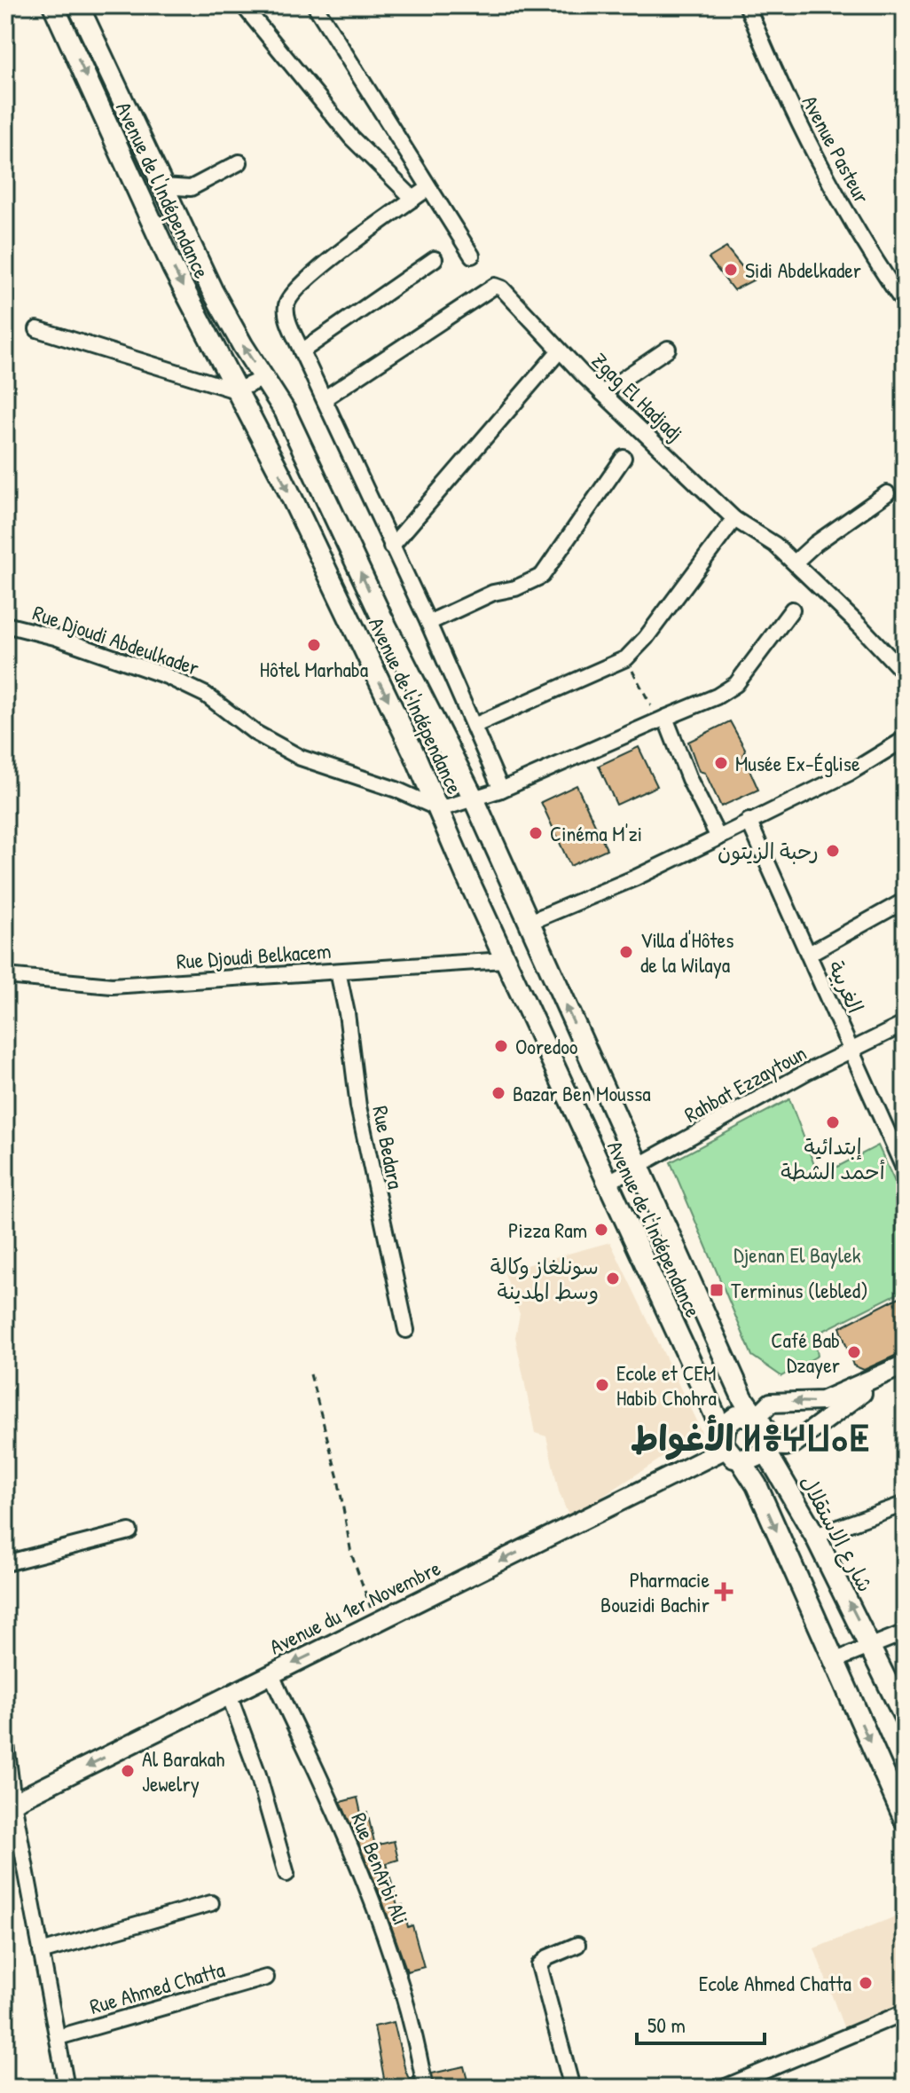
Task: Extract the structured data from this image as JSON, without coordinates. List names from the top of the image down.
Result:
{
  "streets": {
    "main road": ["Avenue de l'Indépendance", "شارع الاستقلال"],
    "street": [
      "Avenue Pasteur",
      "Zgag El Hadjadj",
      "Rue Djoudi Abdeulkader",
      "Rue Djoudi Belkacem",
      "الغربية",
      "Rahbat Ezzaytoun",
      "Rue Bedara",
      "Avenue du 1er Novembre",
      "Rue BenArbi Ali",
      "Rue Ahmed Chatta"
    ]
  },
  "crossings": [
    ["Avenue de l'Indépendance", "Rue Djoudi Abdeulkader"],
    ["Avenue de l'Indépendance", "Rue Djoudi Belkacem"],
    ["Avenue de l'Indépendance", "Rahbat Ezzaytoun"],
    ["Avenue de l'Indépendance", "شارع الاستقلال"],
    ["Avenue de l'Indépendance", "Avenue du 1er Novembre"],
    ["Rue Djoudi Belkacem", "Rue Bedara"],
    ["الغربية", "Rahbat Ezzaytoun"],
    ["شارع الاستقلال", "Avenue du 1er Novembre"],
    ["Avenue du 1er Novembre", "Rue BenArbi Ali"]
  ],
  "one_way": ["شارع الاستقلال", "Avenue du 1er Novembre"],
  "districts": ["الأغواط ⵍⴻⵖⵡⴰⵟ"],
  "parks": ["Djenan El Baylek"],
  "places": {
    "other": [
      "Sidi Abdelkader",
      "Hôtel Marhaba",
      "Musée Ex-Église",
      "Cinéma M'zi",
      "رحبة الزيتون",
      "Villa d'Hôtes de la Wilaya",
      "Ooredoo",
      "Bazar Ben Moussa",
      "إبتدائية أحمد الشطة",
      "Pizza Ram",
      "سونلغاز وكالة وسط المدينة",
      "Café Bab Dzayer",
      "Ecole et CEM Habib Chohra",
      "Al Barakah Jewelry",
      "Ecole Ahmed Chatta"
    ],
    "transit": ["Terminus (lebled)"],
    "health": ["Pharmacie Bouzidi Bachir"]
  },
  "scale_bar": "50 m"
}
